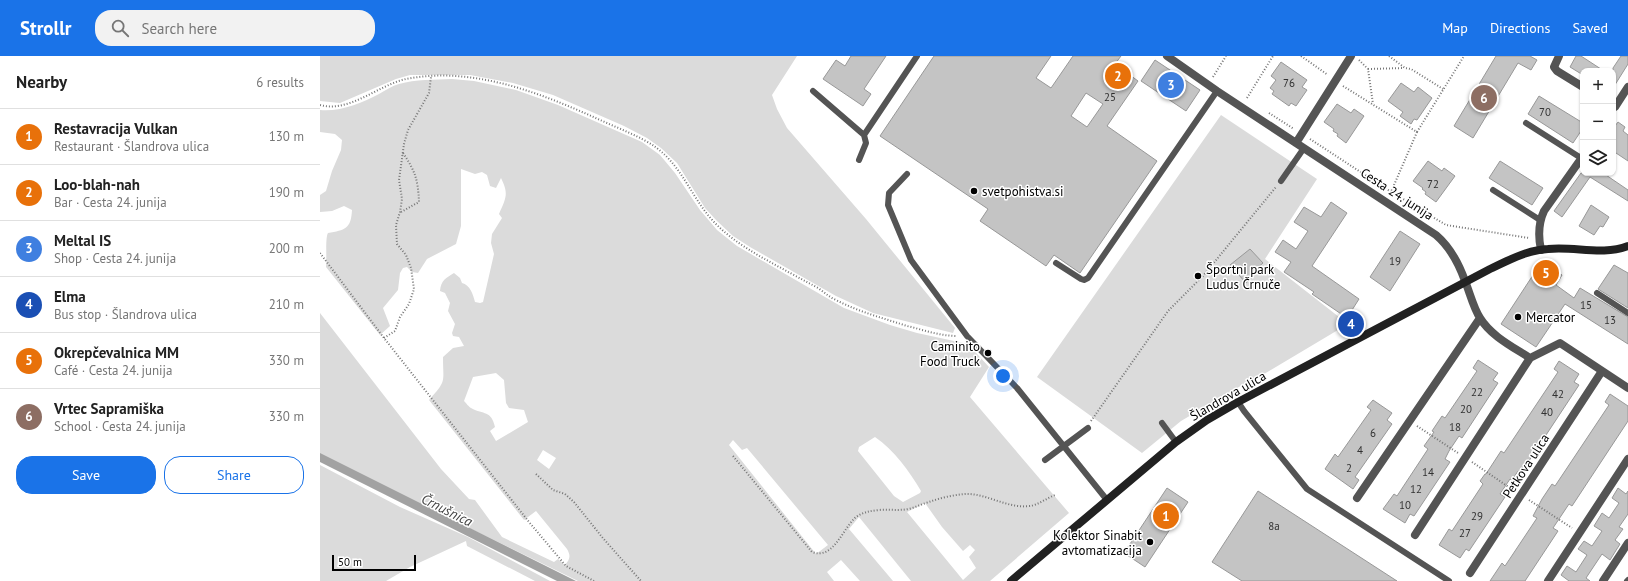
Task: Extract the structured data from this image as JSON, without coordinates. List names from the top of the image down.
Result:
{
  "streets": {
    "street": ["Cesta 24. junija", "Šlandrova ulica", "Petkova ulica"]
  },
  "crossings": [
    ["Cesta 24. junija", "Šlandrova ulica"]
  ],
  "water": ["Črnušnica"],
  "places": [
    "svetpohistva.si",
    "Športni park Ludus Črnuče",
    "Mercator",
    "Caminito Food Truck",
    "Kolektor Sinabit avtomatizacija"
  ],
  "house_numbers": [
    "76",
    "25",
    "70",
    "72",
    "19",
    "15",
    "13",
    "22",
    "42",
    "20",
    "40",
    "18",
    "6",
    "4",
    "2",
    "14",
    "12",
    "10",
    "29",
    "8a",
    "27"
  ],
  "scale_bar": "50 m",
  "page": {
    "header": "Strollr",
    "search": "Search here",
    "nav": ["Map", "Directions", "Saved"],
    "heading": ["Nearby", "6 results"],
    "pins": [
      "2",
      "3",
      "6",
      "5",
      "4",
      "1"
    ],
    "map_buttons": ["+", "−"],
    "list": [
      {
        "mark": "1",
        "name": "Restavracija Vulkan",
        "note": "Restaurant · Šlandrova ulica",
        "value": "130 m"
      },
      {
        "mark": "2",
        "name": "Loo-blah-nah",
        "note": "Bar · Cesta 24. junija",
        "value": "190 m"
      },
      {
        "mark": "3",
        "name": "Meltal IS",
        "note": "Shop · Cesta 24. junija",
        "value": "200 m"
      },
      {
        "mark": "4",
        "name": "Elma",
        "note": "Bus stop · Šlandrova ulica",
        "value": "210 m"
      },
      {
        "mark": "5",
        "name": "Okrepčevalnica MM",
        "note": "Café · Cesta 24. junija",
        "value": "330 m"
      },
      {
        "mark": "6",
        "name": "Vrtec Sapramiška",
        "note": "School · Cesta 24. junija",
        "value": "330 m"
      }
    ],
    "buttons": ["Save", "Share"],
    "scale": "50 m"
  }
}
